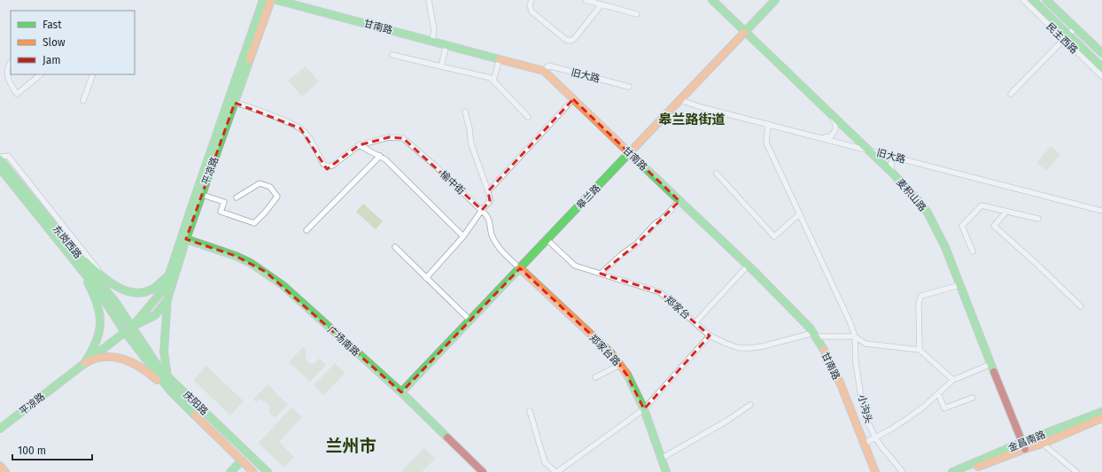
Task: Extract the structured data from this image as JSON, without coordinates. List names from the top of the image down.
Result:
{
  "streets": {
    "street": [
      "甘南路",
      "民主西路",
      "旧大路",
      "平凉路",
      "榆中街",
      "麦积山路",
      "皋兰路",
      "东岗西路",
      "郑家台",
      "广场南路",
      "郑家台路",
      "庆阳路",
      "小沟头",
      "金昌南路"
    ]
  },
  "crossings": [
    ["甘南路", "旧大路"],
    ["甘南路", "皋兰路"],
    ["甘南路", "郑家台"],
    ["旧大路", "麦积山路"],
    ["旧大路", "皋兰路"],
    ["旧大路", "小沟头"],
    ["平凉路", "榆中街"],
    ["平凉路", "东岗西路"],
    ["平凉路", "广场南路"],
    ["平凉路", "庆阳路"],
    ["榆中街", "皋兰路"],
    ["榆中街", "郑家台路"],
    ["麦积山路", "皋兰路"],
    ["麦积山路", "金昌南路"],
    ["皋兰路", "郑家台"],
    ["皋兰路", "广场南路"],
    ["皋兰路", "郑家台路"],
    ["东岗西路", "庆阳路"],
    ["郑家台", "小沟头"]
  ],
  "districts": ["皋兰路街道", "兰州市"],
  "legend": ["Fast", "Slow", "Jam"],
  "scale_bar": "100 m"
}
